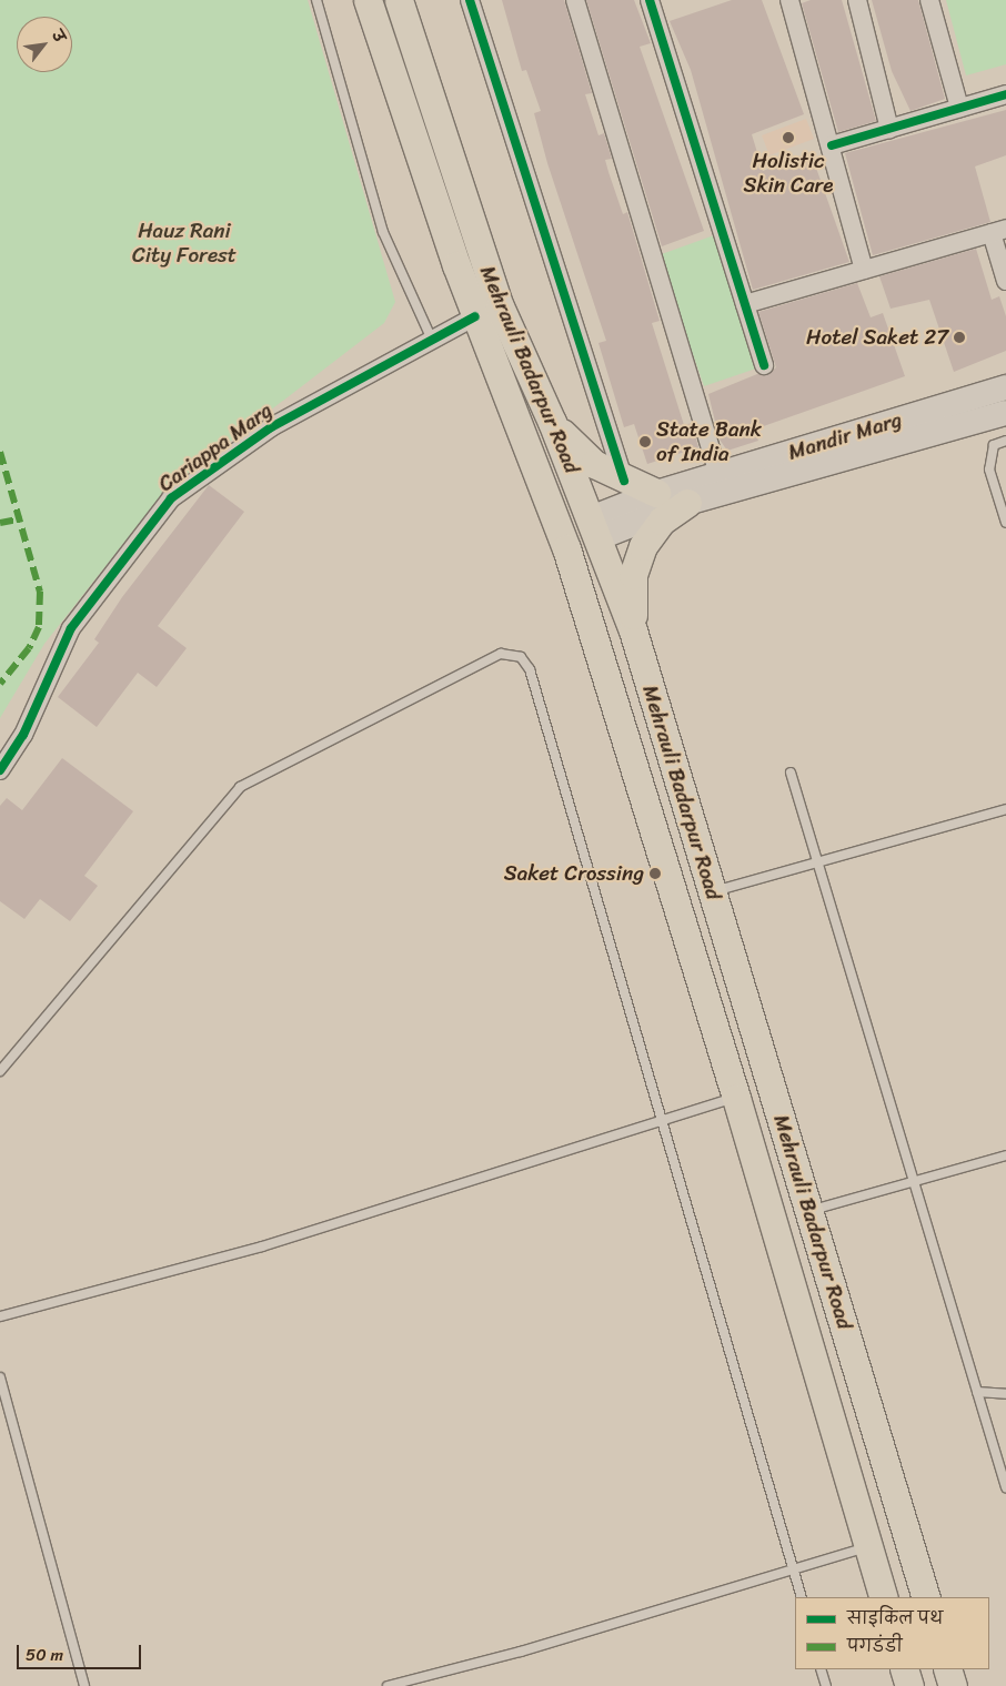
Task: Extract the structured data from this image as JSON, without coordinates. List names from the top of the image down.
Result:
{
  "streets": {
    "main road": ["Mehrauli Badarpur Road", "Mandir Marg"],
    "street": ["Cariappa Marg"]
  },
  "crossings": [
    ["Mehrauli Badarpur Road", "Mandir Marg"],
    ["Mehrauli Badarpur Road", "Cariappa Marg"]
  ],
  "parks": ["Hauz Rani City Forest"],
  "places": [
    "Holistic Skin Care",
    "Hotel Saket 27",
    "State Bank of India",
    "Saket Crossing"
  ],
  "legend": ["साइकिल पथ", "पगडंडी"],
  "scale_bar": "50 m",
  "north": "top right"
}
